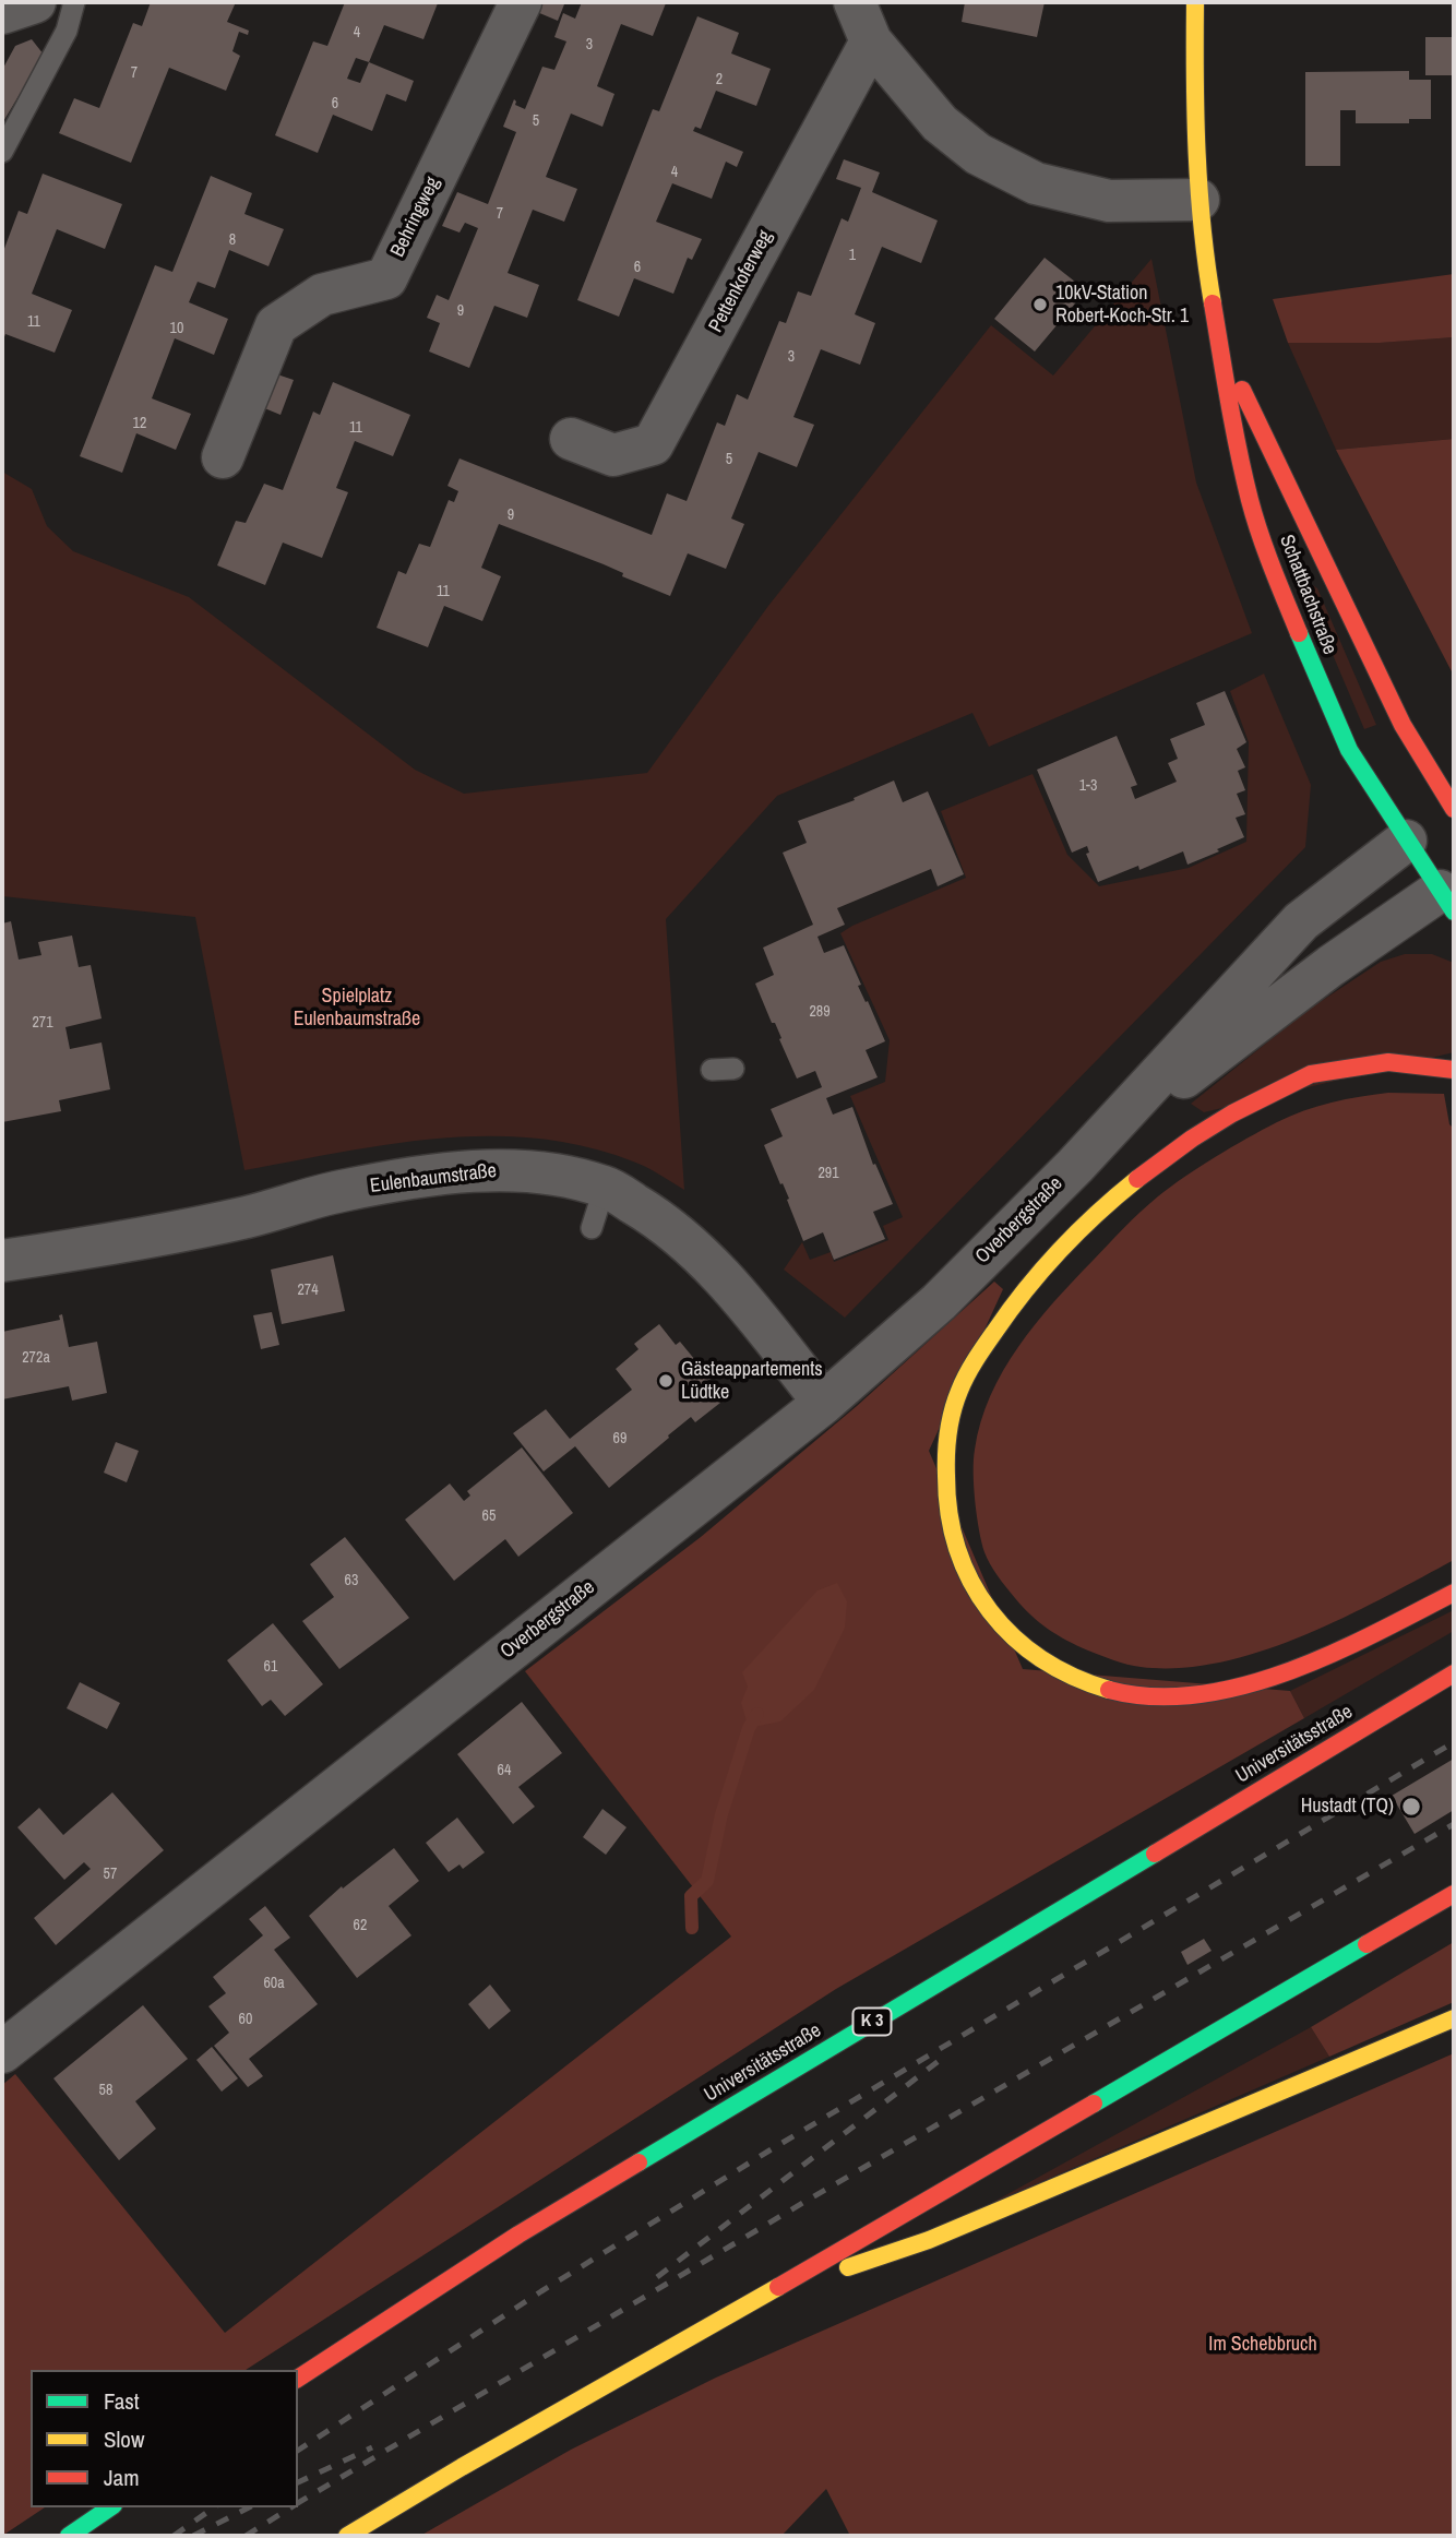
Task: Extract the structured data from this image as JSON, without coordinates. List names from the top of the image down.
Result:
{
  "streets": {
    "main road": ["Schattbachstraße", "Universitätsstraße", "K 3"],
    "street": [
      "Behringweg",
      "Pettenkoferweg",
      "Eulenbaumstraße",
      "Overbergstraße"
    ]
  },
  "crossings": [
    ["Schattbachstraße", "Overbergstraße"],
    ["Eulenbaumstraße", "Overbergstraße"]
  ],
  "parks": ["Spielplatz Eulenbaumstraße", "Im Schebbruch"],
  "places": ["10kV-Station Robert-Koch-Str. 1", "Gästeappartements Lüdtke", "Hustadt (TQ)"],
  "house_numbers": [
    "4",
    "3",
    "7",
    "2",
    "6",
    "5",
    "4",
    "7",
    "8",
    "1",
    "6",
    "9",
    "11",
    "10",
    "3",
    "12",
    "11",
    "5",
    "9",
    "11",
    "1-3",
    "289",
    "271",
    "291",
    "274",
    "272a",
    "69",
    "65",
    "63",
    "61",
    "64",
    "57",
    "62",
    "60a",
    "60",
    "58"
  ],
  "legend": ["Fast", "Slow", "Jam"]
}
